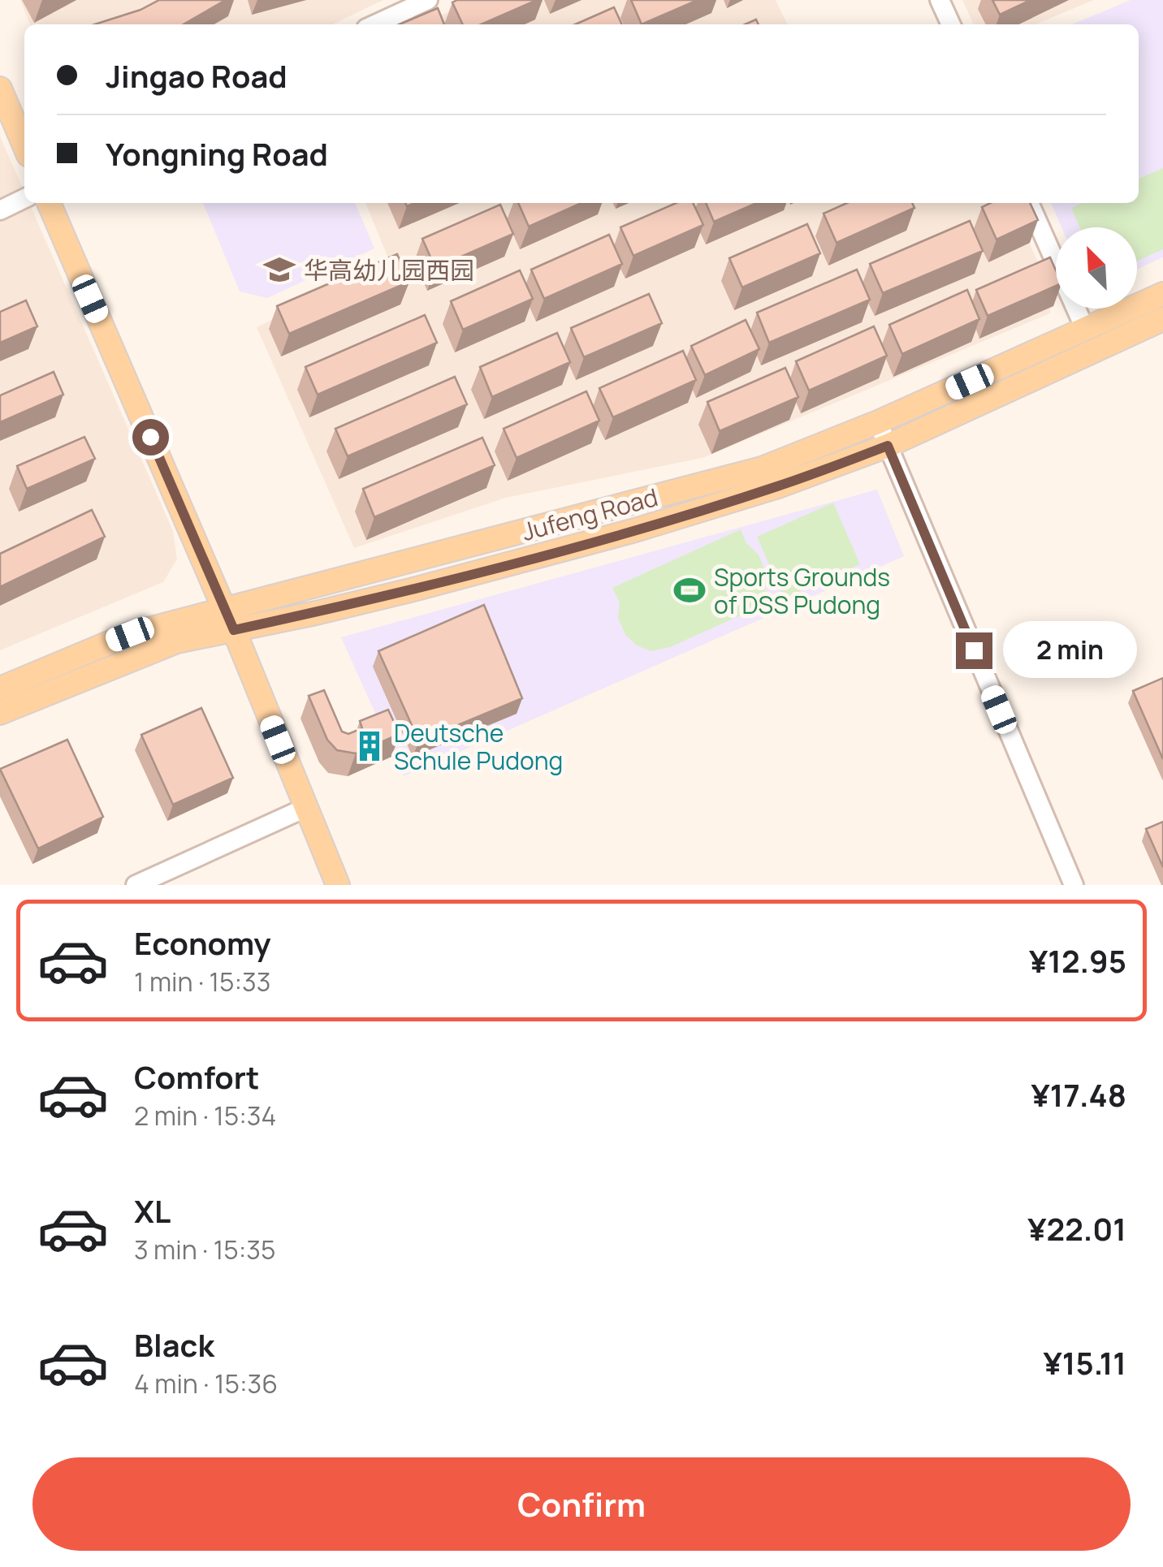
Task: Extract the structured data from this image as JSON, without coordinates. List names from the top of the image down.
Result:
{
  "streets": {
    "main road": ["Jufeng Road"]
  },
  "places": {
    "school or university": ["华高幼儿园西园"],
    "sports": ["Sports Grounds of DSS Pudong"],
    "building": ["Deutsche Schule Pudong"]
  },
  "north": "top left",
  "page": {
    "banner": ["Jingao Road", "Yongning Road"],
    "bubble": "2 min",
    "list": [
      {
        "name": "Economy",
        "note": "1 min · 15:33",
        "value": "¥12.95"
      },
      {
        "name": "Comfort",
        "note": "2 min · 15:34",
        "value": "¥17.48"
      },
      {
        "name": "XL",
        "note": "3 min · 15:35",
        "value": "¥22.01"
      },
      {
        "name": "Black",
        "note": "4 min · 15:36",
        "value": "¥15.11"
      }
    ],
    "buttons": "Confirm"
  }
}
